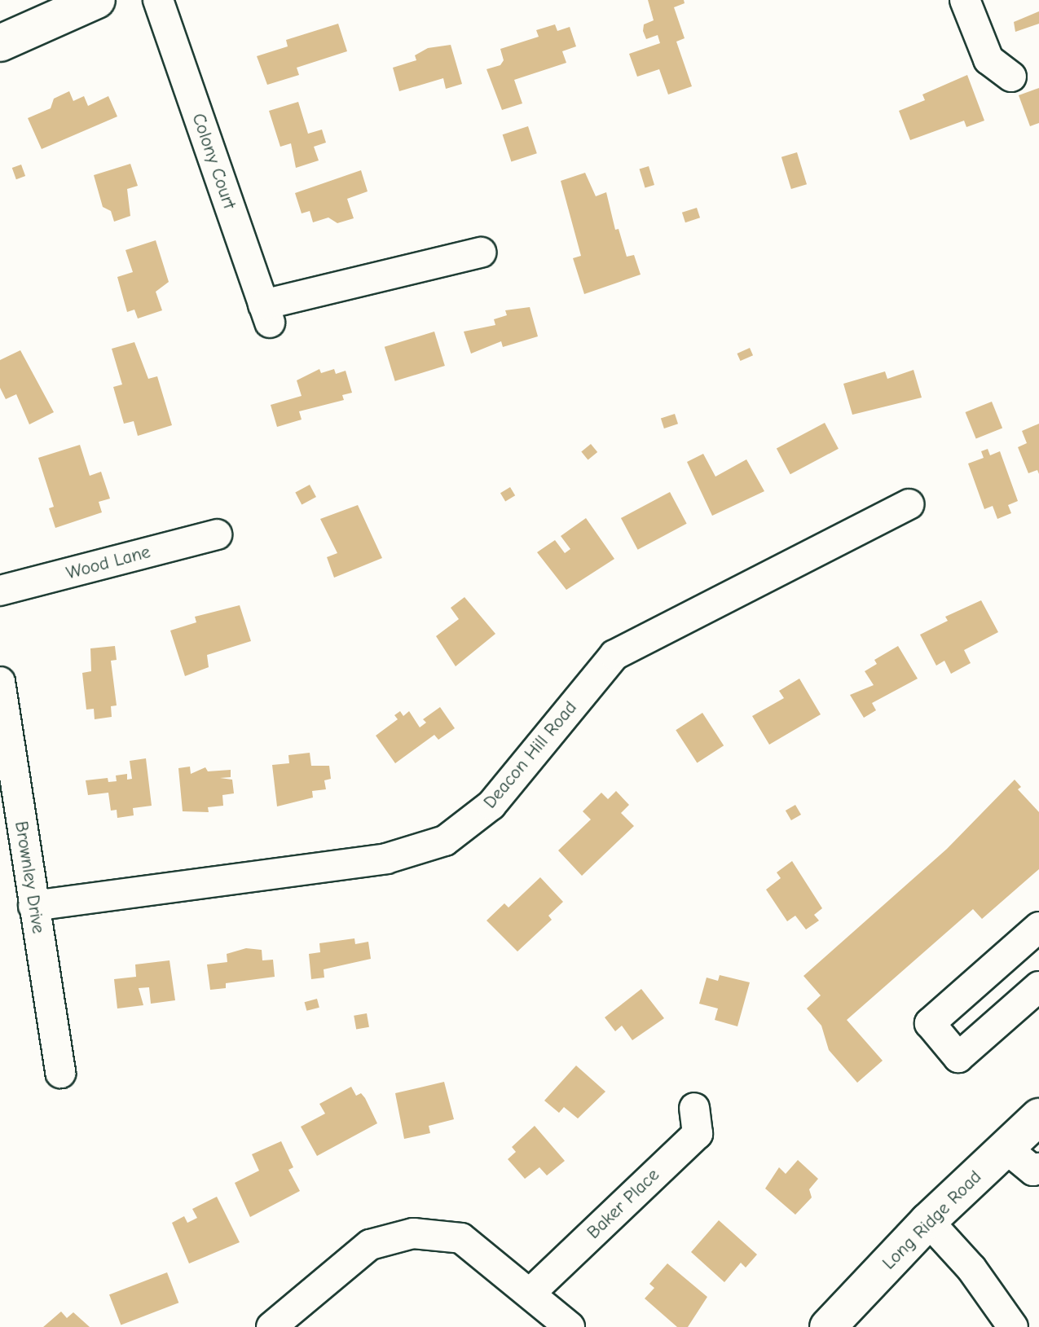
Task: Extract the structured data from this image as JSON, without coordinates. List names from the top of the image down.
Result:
{
  "streets": {
    "main road": ["Long Ridge Road"],
    "street": [
      "Colony Court",
      "Wood Lane",
      "Deacon Hill Road",
      "Brownley Drive",
      "Baker Place"
    ]
  },
  "crossings": [
    ["Deacon Hill Road", "Brownley Drive"]
  ]
}
